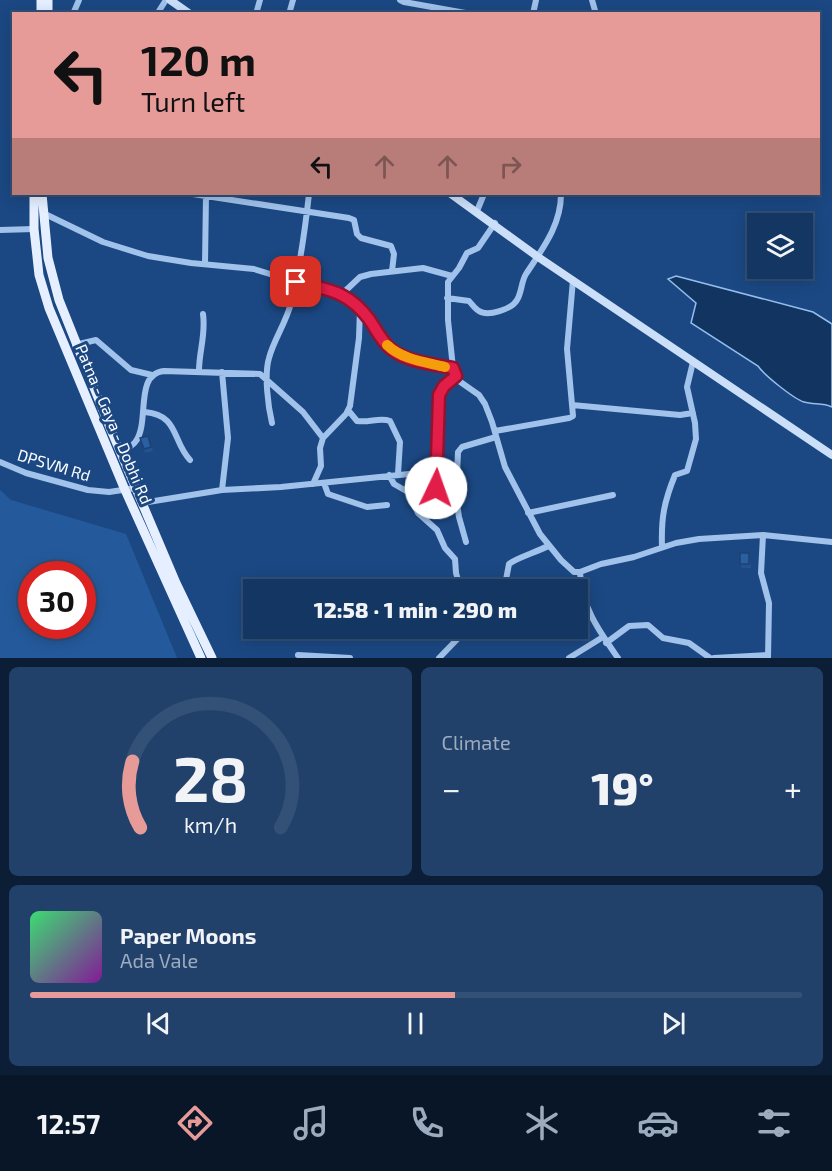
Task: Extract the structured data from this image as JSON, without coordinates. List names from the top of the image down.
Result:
{
  "streets": {
    "main road": ["Patna - Gaya - Dobhi Rd"],
    "street": ["DPSVM Rd"]
  },
  "crossings": [
    ["Patna - Gaya - Dobhi Rd", "DPSVM Rd"]
  ],
  "page": {
    "turn": ["120 m", "Turn left"],
    "limit": "30",
    "trip": "12:58 · 1 min · 290 m",
    "tile": "Climate",
    "heat": ["−", "19°", "+"],
    "song": ["Paper Moons", "Ada Vale"],
    "tabs": "12:57",
    "gauge": ["28", "km/h"]
  }
}
